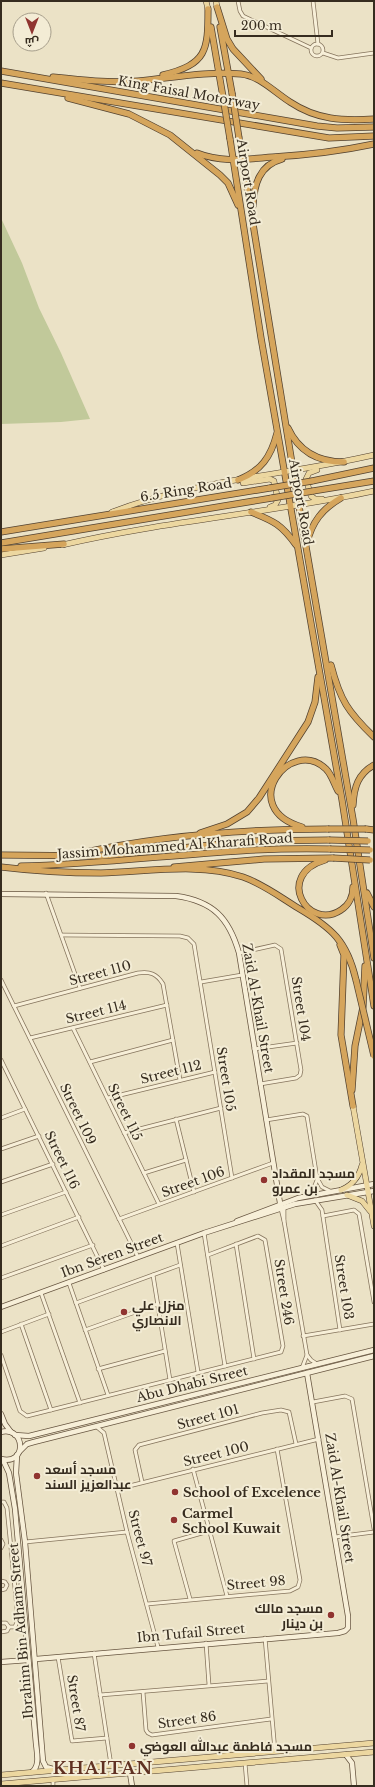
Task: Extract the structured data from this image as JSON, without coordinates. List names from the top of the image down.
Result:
{
  "streets": {
    "highway": [
      "King Faisal Motorway",
      "Airport Road",
      "6.5 Ring Road",
      "Jassim Mohammed Al Kharafi Road"
    ],
    "street": [
      "Street 110",
      "Zaid Al-Khail Street",
      "Street 104",
      "Street 114",
      "Street 112",
      "Street 105",
      "Street 115",
      "Street 109",
      "Street 116",
      "Street 106",
      "Ibn Seren Street",
      "Street 103",
      "Street 246",
      "Abu Dhabi Street",
      "Street 101",
      "Street 100",
      "Street 97",
      "Street 98",
      "Ibrahim Bin Adham Street",
      "Ibn Tufail Street",
      "Street 87",
      "Street 86"
    ]
  },
  "crossings": [
    ["Street 110", "Street 114"],
    ["Street 110", "Street 112"],
    ["Street 110", "Street 109"],
    ["Zaid Al-Khail Street", "Street 104"],
    ["Zaid Al-Khail Street", "Street 106"],
    ["Zaid Al-Khail Street", "Ibn Seren Street"],
    ["Zaid Al-Khail Street", "Street 103"],
    ["Zaid Al-Khail Street", "Abu Dhabi Street"],
    ["Zaid Al-Khail Street", "Street 100"],
    ["Zaid Al-Khail Street", "Ibn Tufail Street"],
    ["Street 114", "Street 115"],
    ["Street 114", "Street 109"],
    ["Street 112", "Street 105"],
    ["Street 112", "Street 115"],
    ["Street 105", "Street 106"],
    ["Street 115", "Street 106"],
    ["Street 109", "Street 106"],
    ["Street 109", "Ibn Seren Street"],
    ["Street 116", "Ibn Seren Street"],
    ["Ibn Seren Street", "Street 103"],
    ["Abu Dhabi Street", "Street 97"],
    ["Abu Dhabi Street", "Ibrahim Bin Adham Street"],
    ["Street 101", "Street 100"],
    ["Street 100", "Street 97"],
    ["Street 100", "Street 98"],
    ["Street 97", "Street 98"],
    ["Street 97", "Ibn Tufail Street"],
    ["Ibrahim Bin Adham Street", "Ibn Tufail Street"],
    ["Ibn Tufail Street", "Street 87"]
  ],
  "districts": ["KHAITAN"],
  "places": [
    "مسجد المقداد بن عمرو",
    "منزل علي الانصاري",
    "مسجد أسعد عبدالعزيز السند",
    "School of Excelence",
    "Carmel School Kuwait",
    "مسجد مالك بن دينار",
    "مسجد فاطمة عبدالله العوضي"
  ],
  "scale_bar": "200 m",
  "north": "bottom"
}
